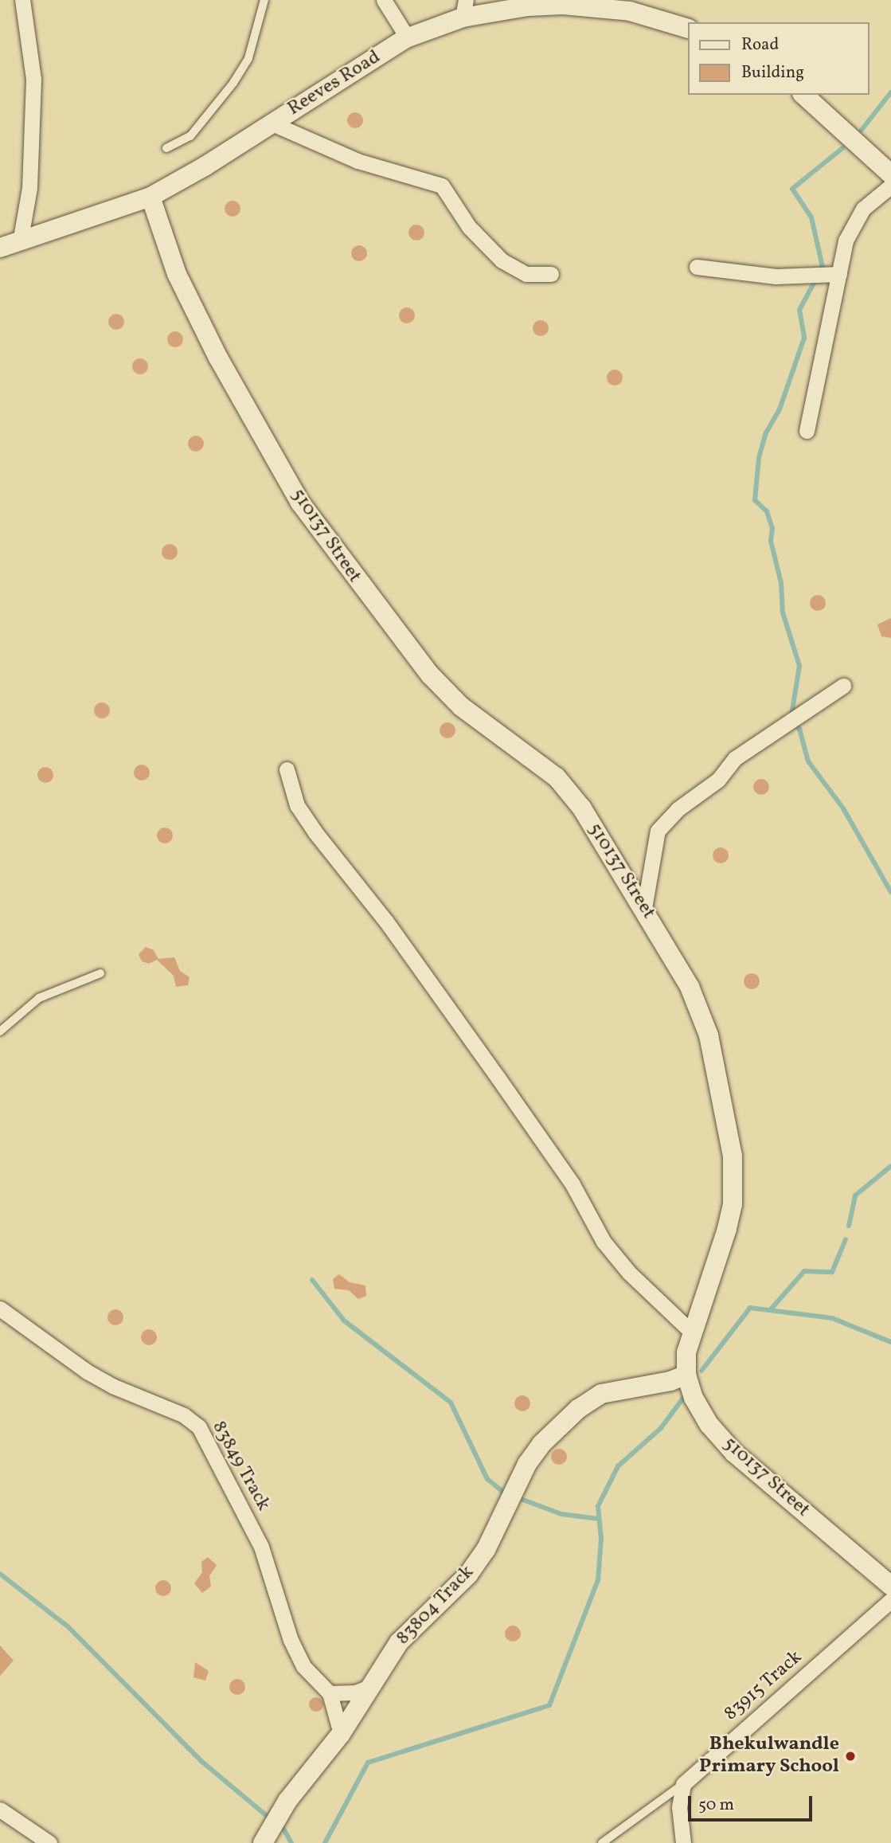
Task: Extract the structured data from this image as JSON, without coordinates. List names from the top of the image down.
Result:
{
  "streets": {
    "street": [
      "Reeves Road",
      "510137 Street",
      "83849 Track",
      "83804 Track",
      "83915 Track"
    ]
  },
  "crossings": [
    ["Reeves Road", "510137 Street"],
    ["510137 Street", "83804 Track"]
  ],
  "places": ["Bhekulwandle Primary School"],
  "legend": ["Road", "Building"],
  "scale_bar": "50 m"
}
